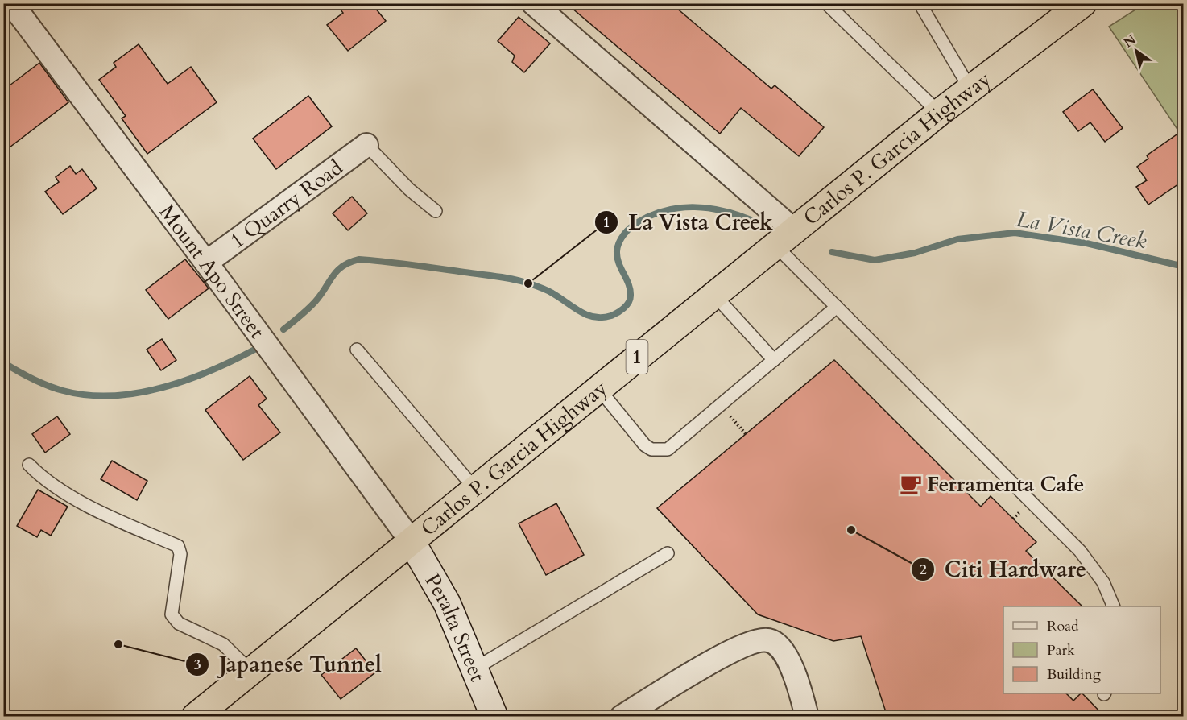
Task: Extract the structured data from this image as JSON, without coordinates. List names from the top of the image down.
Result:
{
  "streets": {
    "highway": ["Carlos P. Garcia Highway", "1"],
    "street": ["1 Quarry Road", "Mount Apo Street", "Peralta Street"]
  },
  "crossings": [
    ["Carlos P. Garcia Highway", "Mount Apo Street"],
    ["Carlos P. Garcia Highway", "Peralta Street"],
    ["1 Quarry Road", "Mount Apo Street"],
    ["Mount Apo Street", "Peralta Street"]
  ],
  "water": ["La Vista Creek"],
  "places": {
    "other": ["La Vista Creek", "Citi Hardware", "Japanese Tunnel"],
    "cafe": ["Ferramenta Cafe"]
  },
  "legend": ["Road", "Park", "Building"],
  "north": "top left"
}
